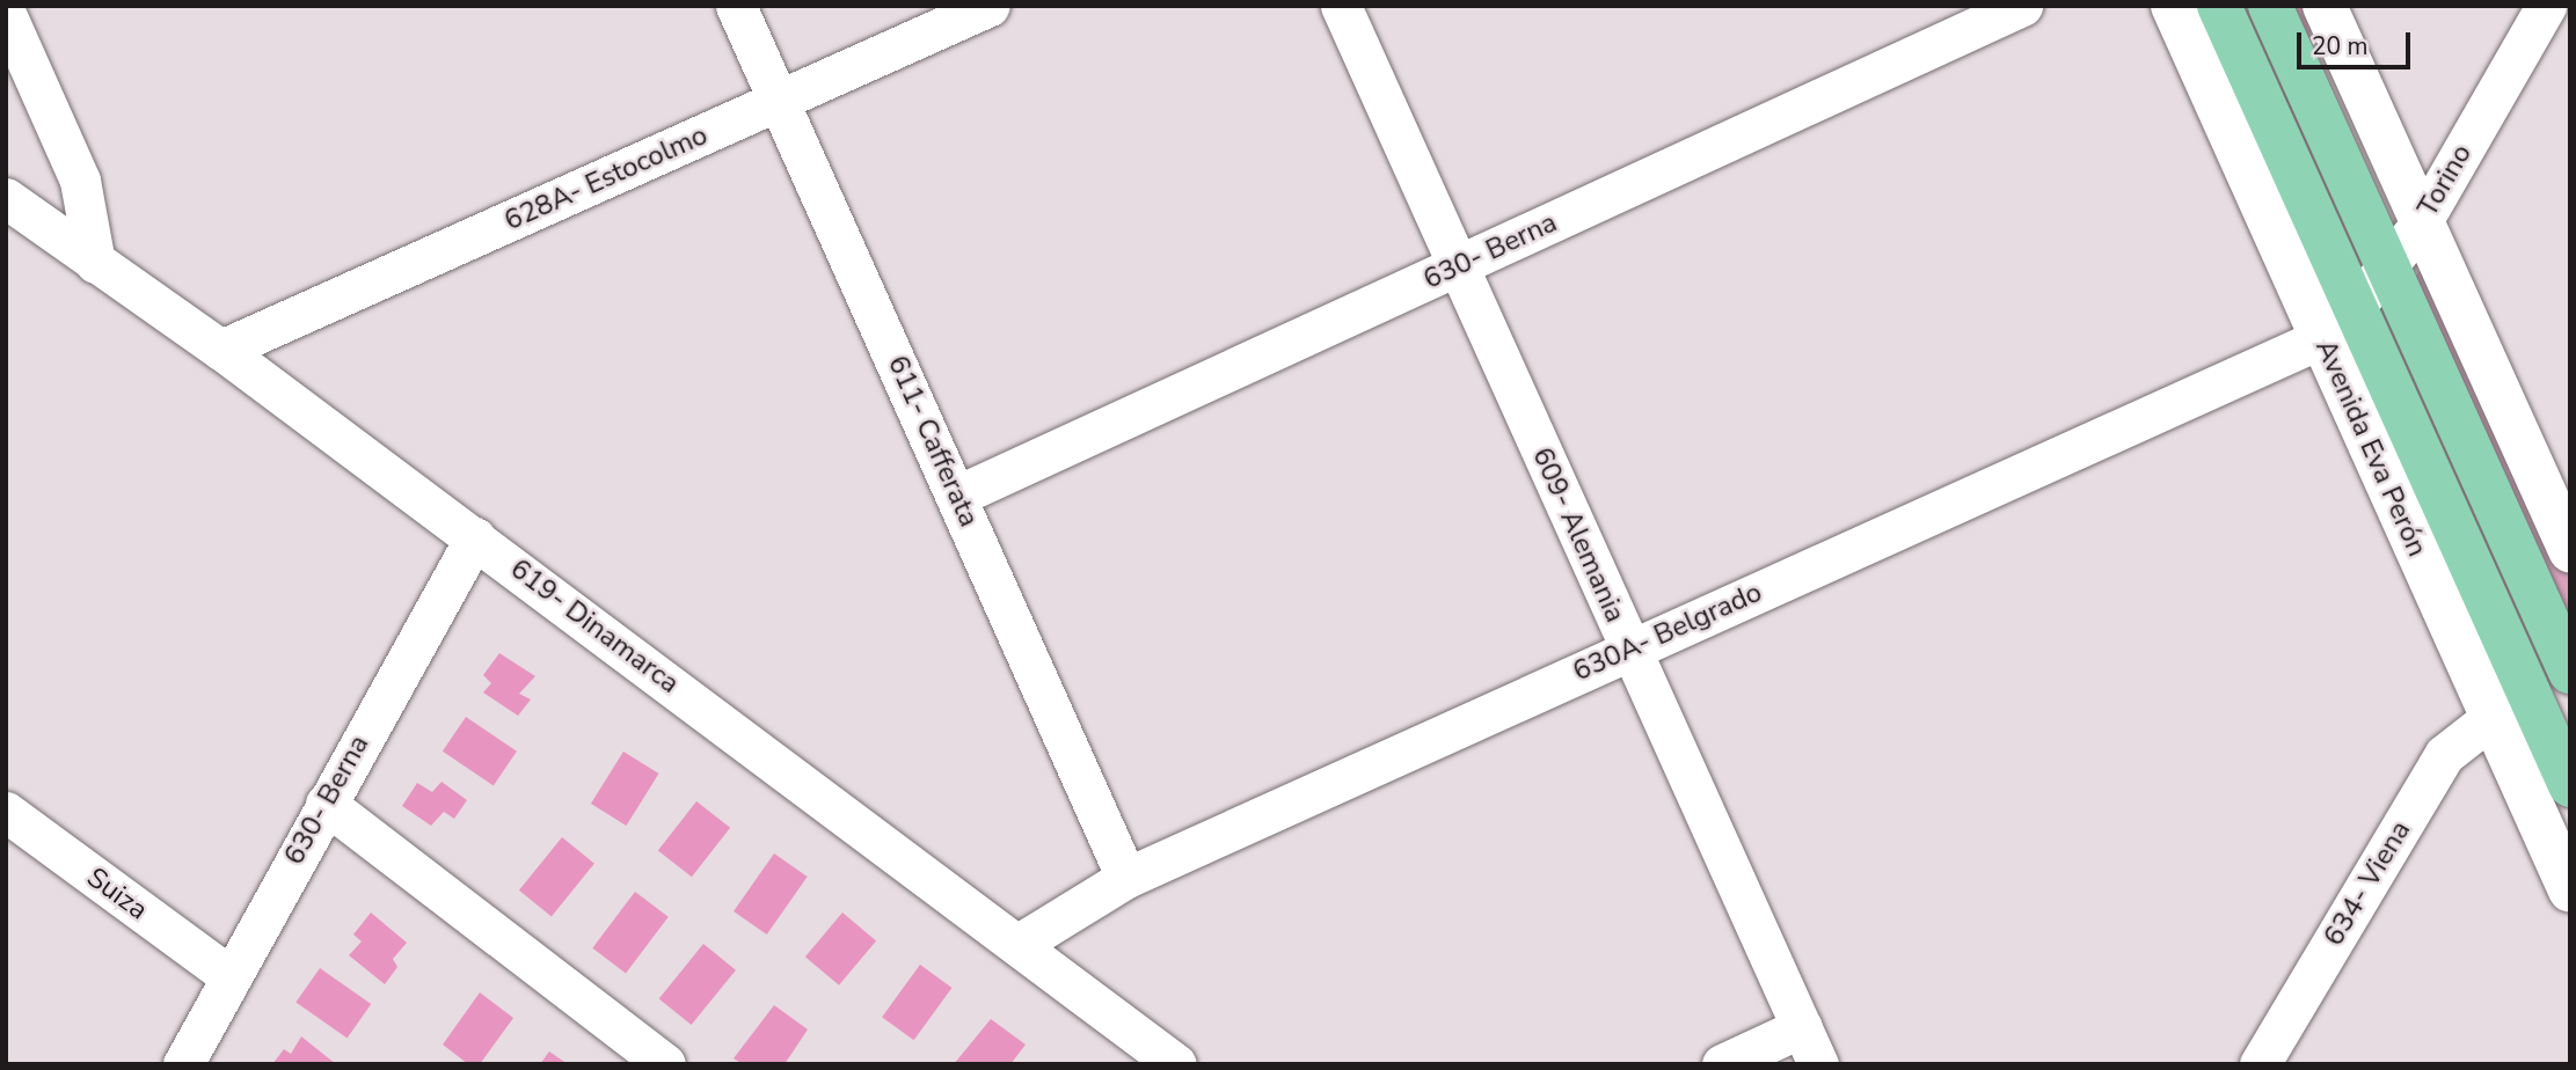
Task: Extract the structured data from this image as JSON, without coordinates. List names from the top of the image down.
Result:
{
  "streets": {
    "main road": ["Avenida Eva Perón"],
    "street": [
      "628A- Estocolmo",
      "Torino",
      "630- Berna",
      "611- Cafferata",
      "609- Alemania",
      "619- Dinamarca",
      "630A- Belgrado",
      "634- Viena",
      "Suiza"
    ]
  },
  "crossings": [
    ["628A- Estocolmo", "611- Cafferata"],
    ["628A- Estocolmo", "619- Dinamarca"],
    ["Torino", "Avenida Eva Perón"],
    ["Torino", "630A- Belgrado"],
    ["630- Berna", "611- Cafferata"],
    ["630- Berna", "609- Alemania"],
    ["630- Berna", "619- Dinamarca"],
    ["630- Berna", "Suiza"],
    ["611- Cafferata", "630A- Belgrado"],
    ["Avenida Eva Perón", "630A- Belgrado"],
    ["Avenida Eva Perón", "634- Viena"],
    ["609- Alemania", "630A- Belgrado"],
    ["619- Dinamarca", "630A- Belgrado"]
  ],
  "scale_bar": "20 m"
}
